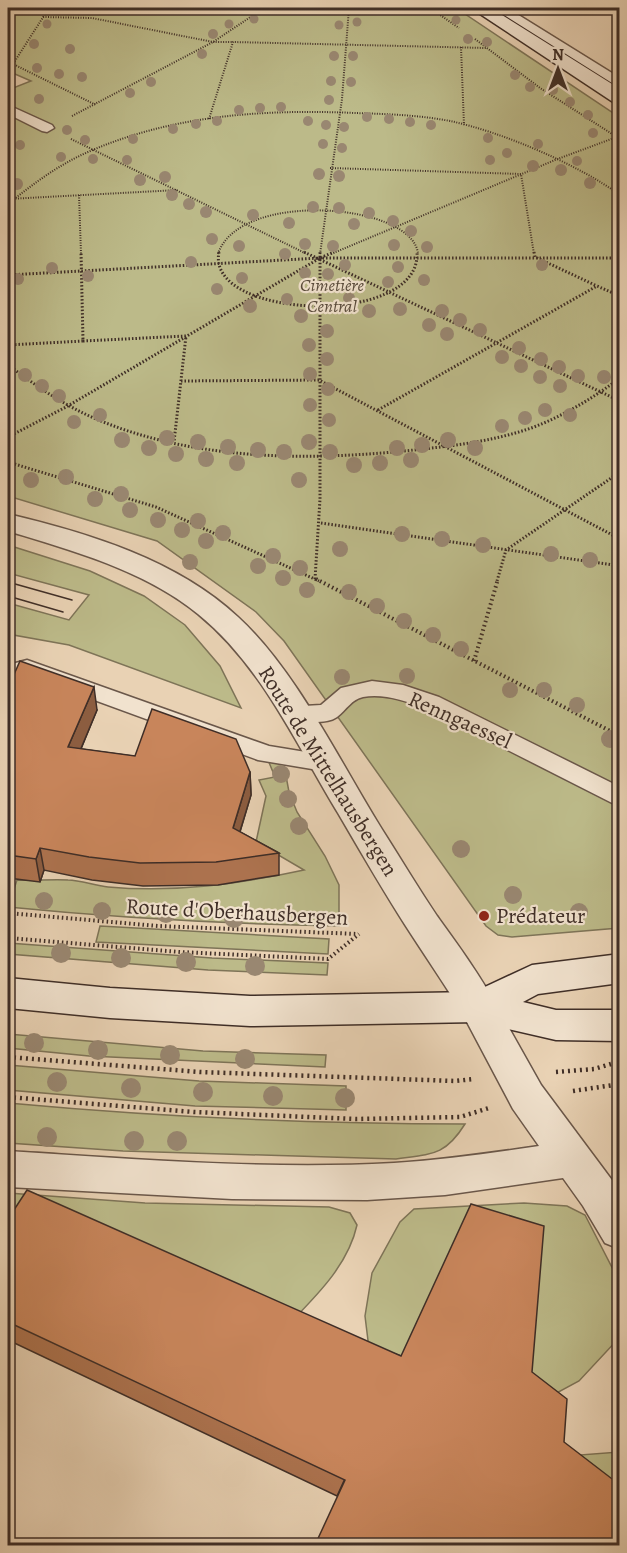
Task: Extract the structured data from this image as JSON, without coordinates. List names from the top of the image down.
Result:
{
  "streets": {
    "street": ["Route de Mittelhausbergen"],
    "lane": ["Renngaessel"],
    "path": ["Route d'Oberhausbergen"]
  },
  "crossings": [
    ["Renngaessel", "Route de Mittelhausbergen"]
  ],
  "parks": ["Cimetière Central"],
  "places": ["Prédateur"],
  "north": "top"
}
